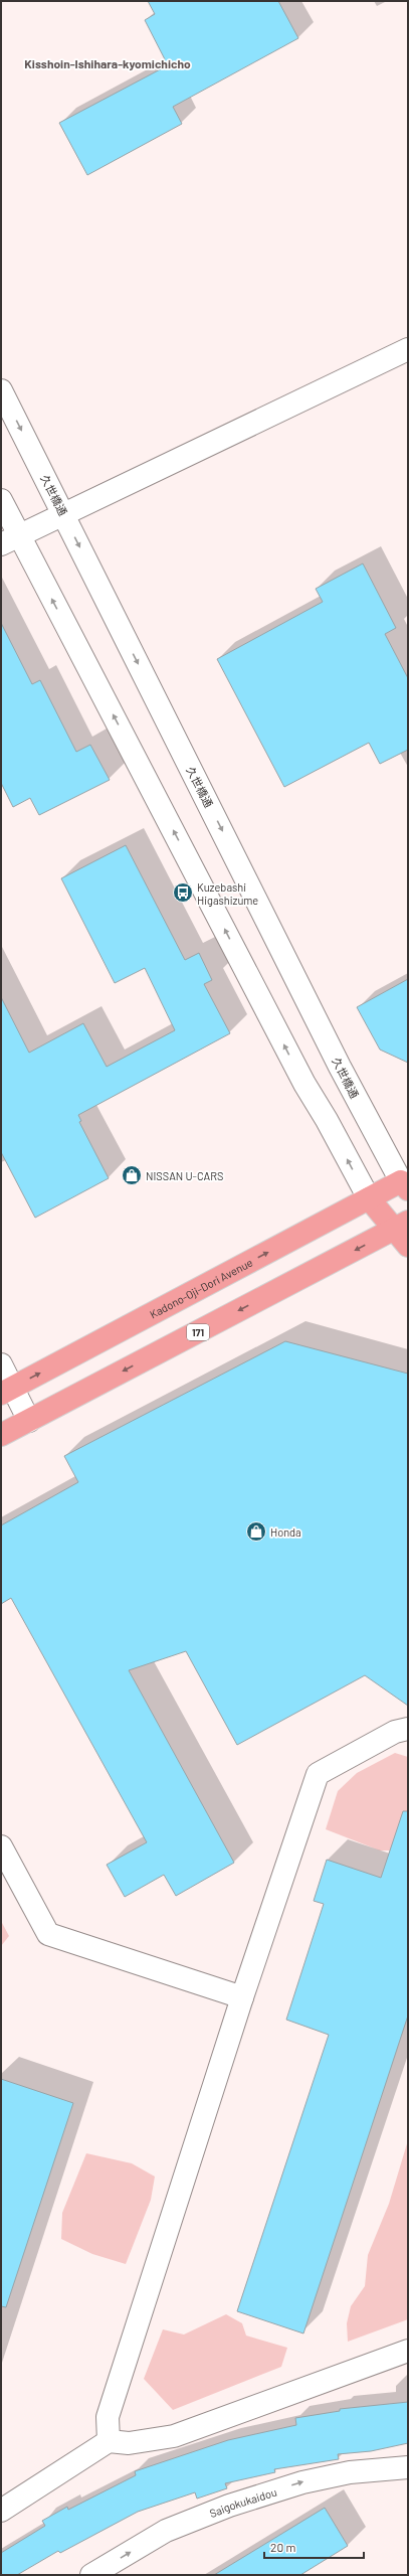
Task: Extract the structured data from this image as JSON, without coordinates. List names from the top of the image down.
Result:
{
  "streets": {
    "highway": ["Kadono-Oji-Dori Avenue", "171"],
    "street": ["久世橋通", "Saigokukaidou"]
  },
  "crossings": [
    ["久世橋通", "Kadono-Oji-Dori Avenue"]
  ],
  "districts": ["Kisshoin-Ishihara-kyomichicho"],
  "places": {
    "bus stop": ["Kuzebashi Higashizume"],
    "shop": ["NISSAN U-CARS", "Honda"]
  },
  "scale_bar": "20 m"
}
